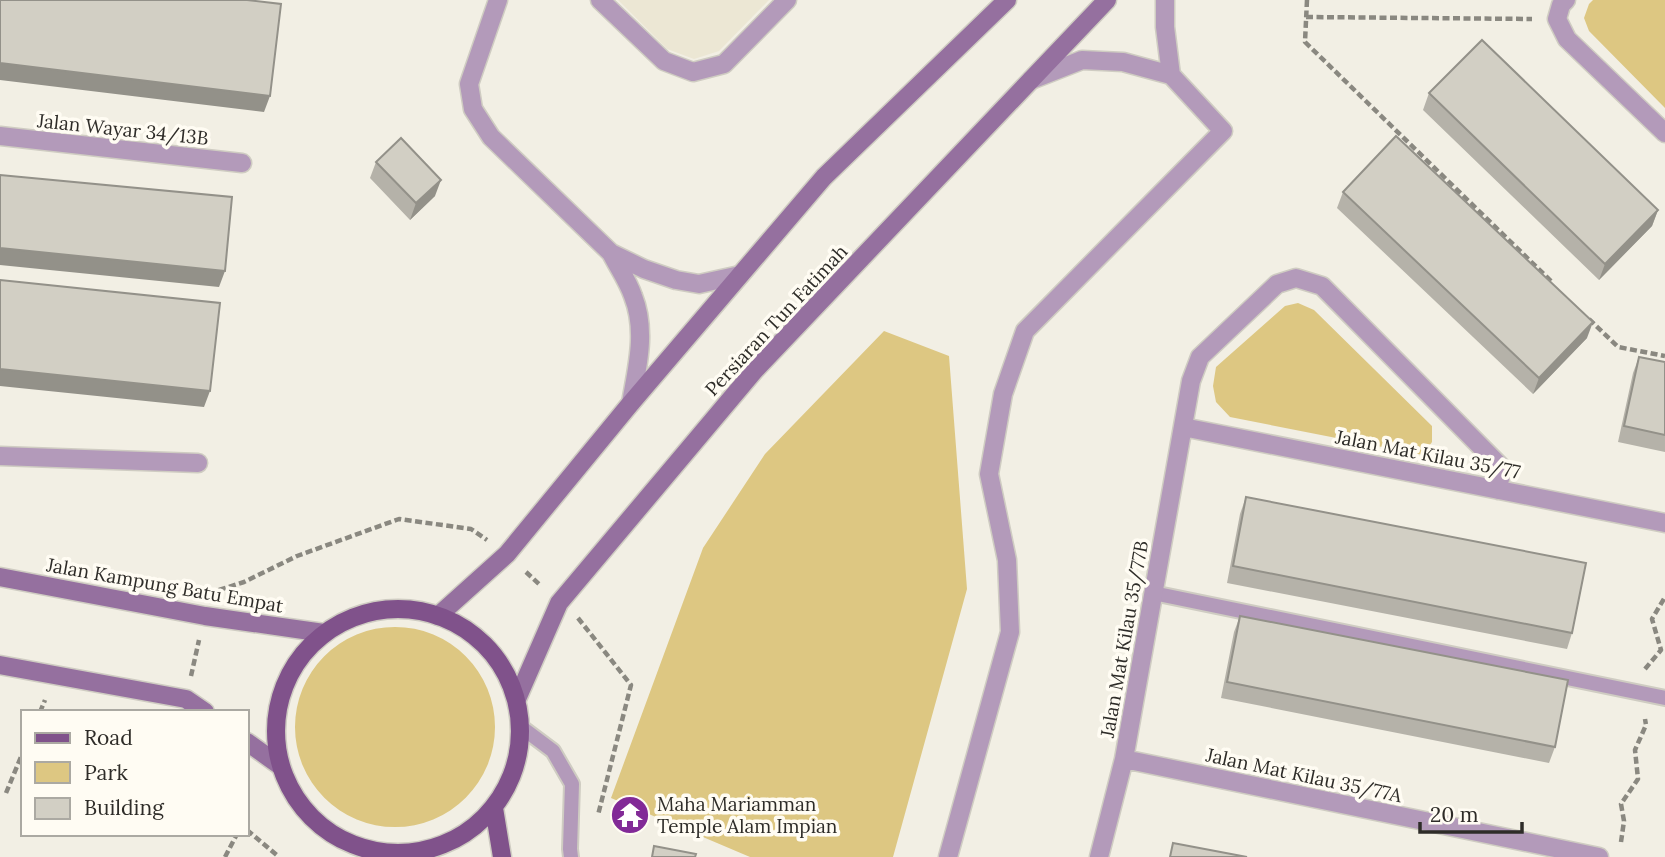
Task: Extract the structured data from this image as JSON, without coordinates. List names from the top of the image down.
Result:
{
  "streets": {
    "street": [
      "Jalan Wayar 34/13B",
      "Persiaran Tun Fatimah",
      "Jalan Mat Kilau 35/77",
      "Jalan Kampung Batu Empat",
      "Jalan Mat Kilau 35/77B",
      "Jalan Mat Kilau 35/77A"
    ]
  },
  "crossings": [
    ["Persiaran Tun Fatimah", "Jalan Kampung Batu Empat"],
    ["Jalan Mat Kilau 35/77", "Jalan Mat Kilau 35/77B"],
    ["Jalan Mat Kilau 35/77B", "Jalan Mat Kilau 35/77A"]
  ],
  "places": {
    "temple": ["Maha Mariamman Temple Alam Impian"]
  },
  "legend": ["Road", "Park", "Building"],
  "scale_bar": "20 m"
}
